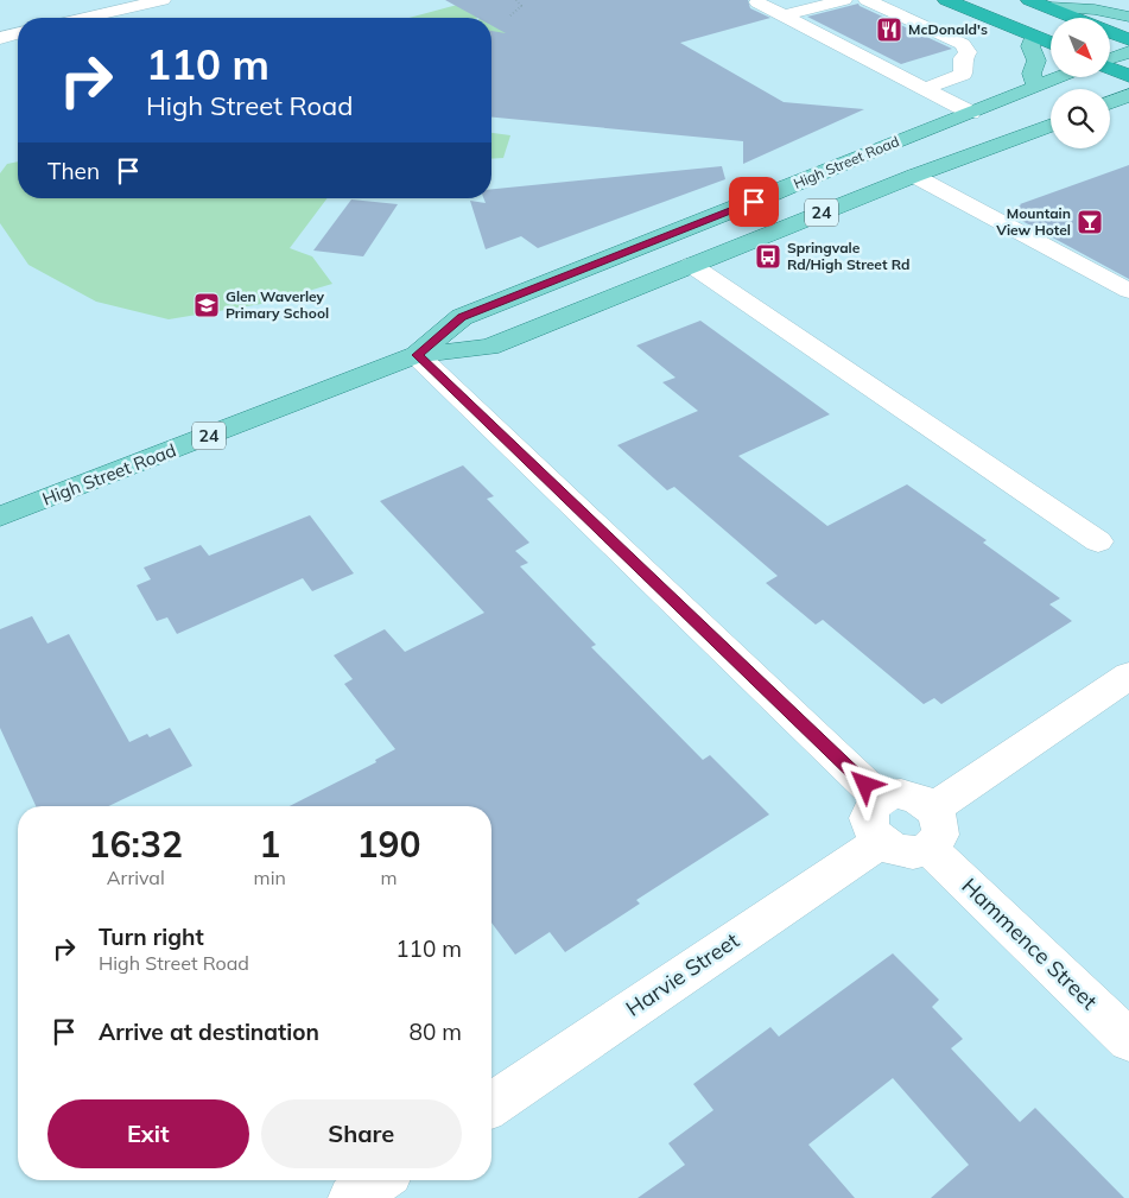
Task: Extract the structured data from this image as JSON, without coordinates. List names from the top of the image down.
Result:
{
  "streets": {
    "main road": ["High Street Road", "24"],
    "street": ["Hammence Street", "Harvie Street"]
  },
  "crossings": [
    ["Hammence Street", "Harvie Street"]
  ],
  "places": {
    "restaurant": ["McDonald's"],
    "bar": ["Mountain View Hotel"],
    "bus stop": ["Springvale Rd/High Street Rd"],
    "school or university": ["Glen Waverley Primary School"]
  },
  "north": "bottom right",
  "page": {
    "turn": ["110 m", "High Street Road"],
    "then": "Then",
    "eta": [
      "16:32",
      "Arrival",
      "1",
      "min",
      "190",
      "m"
    ],
    "list": [
      {
        "name": "Turn right",
        "note": "High Street Road",
        "value": "110 m"
      },
      {
        "name": "Arrive at destination",
        "value": "80 m"
      }
    ],
    "buttons": ["Exit", "Share"]
  }
}
